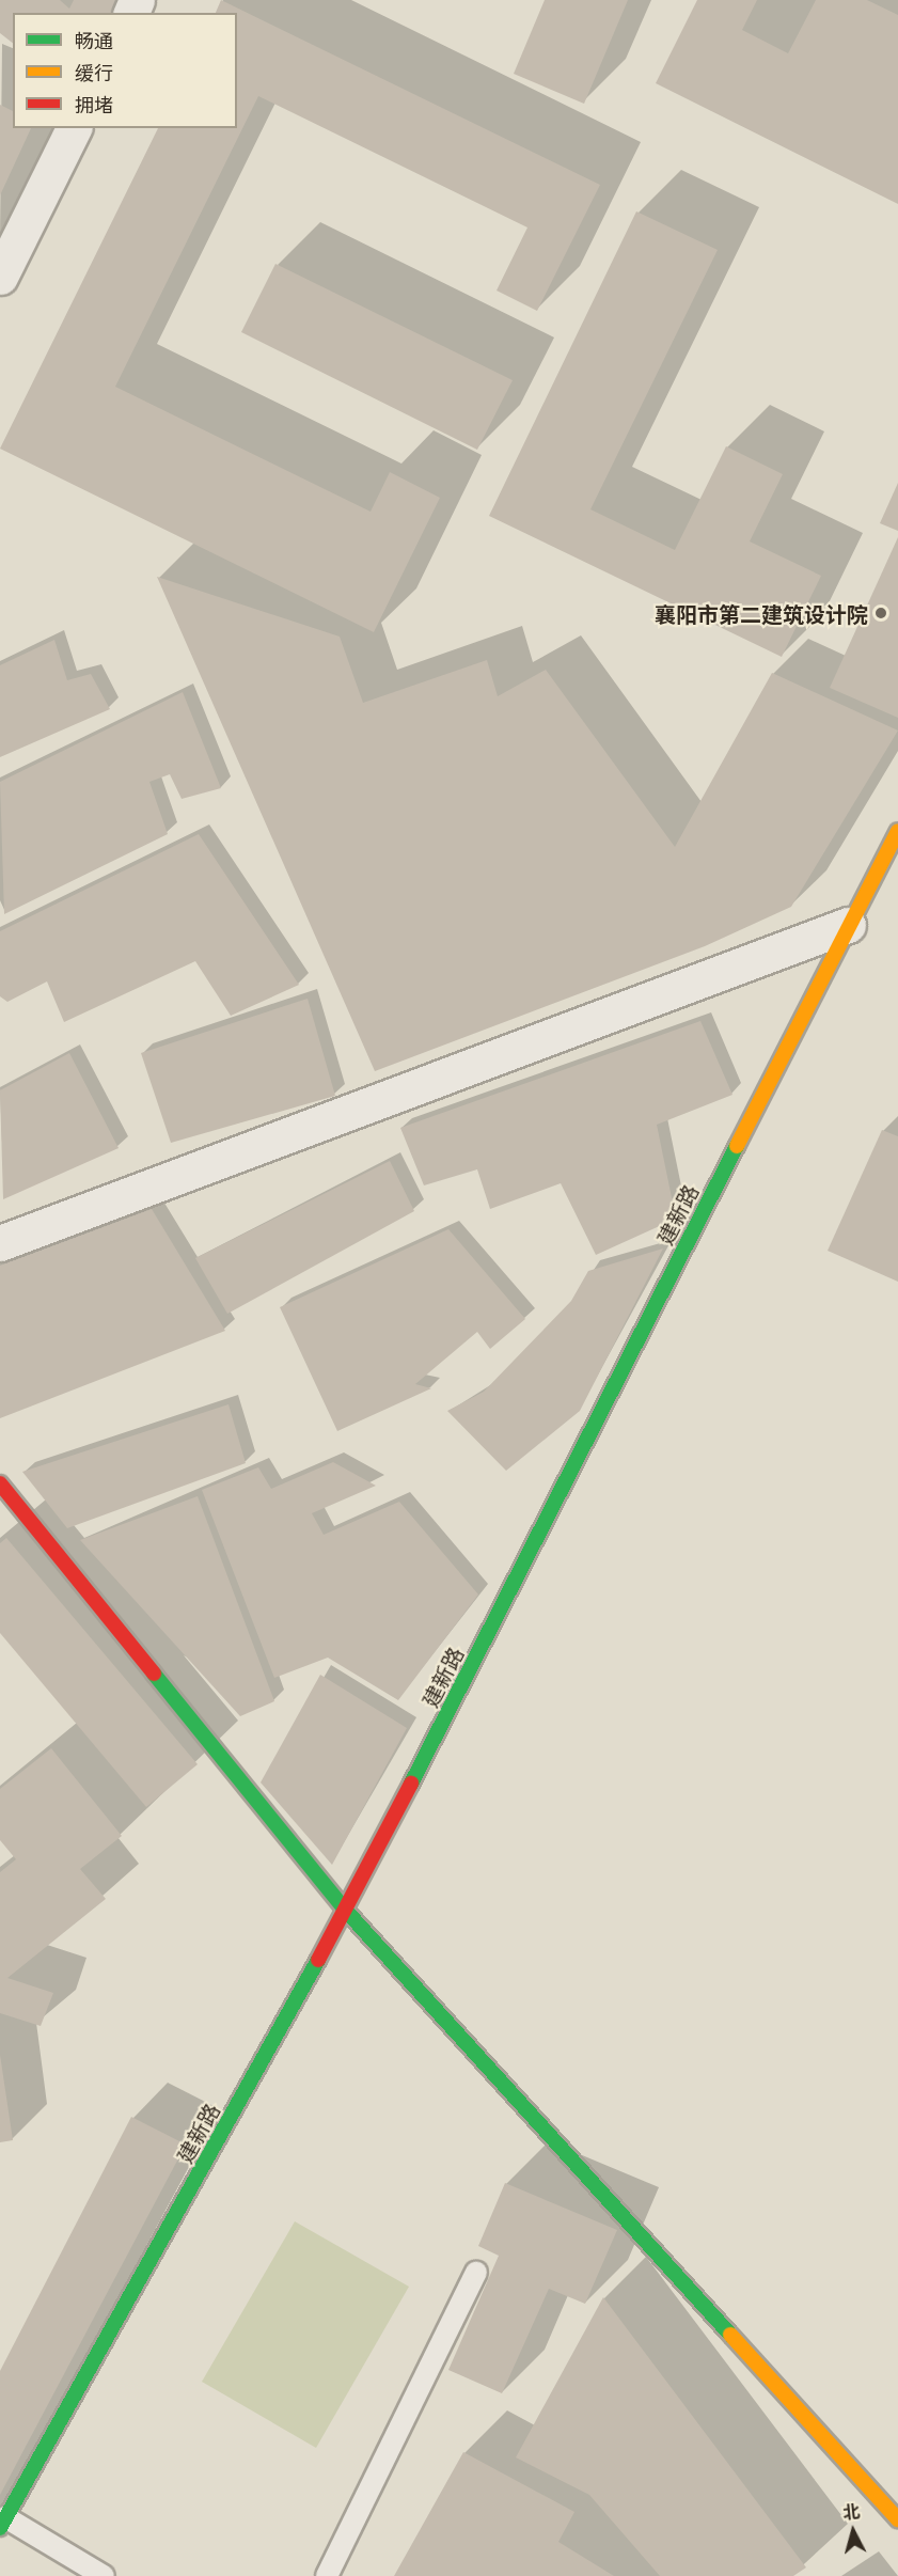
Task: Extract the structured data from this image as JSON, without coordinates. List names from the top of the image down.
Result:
{
  "streets": {
    "street": ["建新路"]
  },
  "places": ["襄阳市第二建筑设计院"],
  "legend": ["畅通", "缓行", "拥堵"],
  "north": "top"
}
